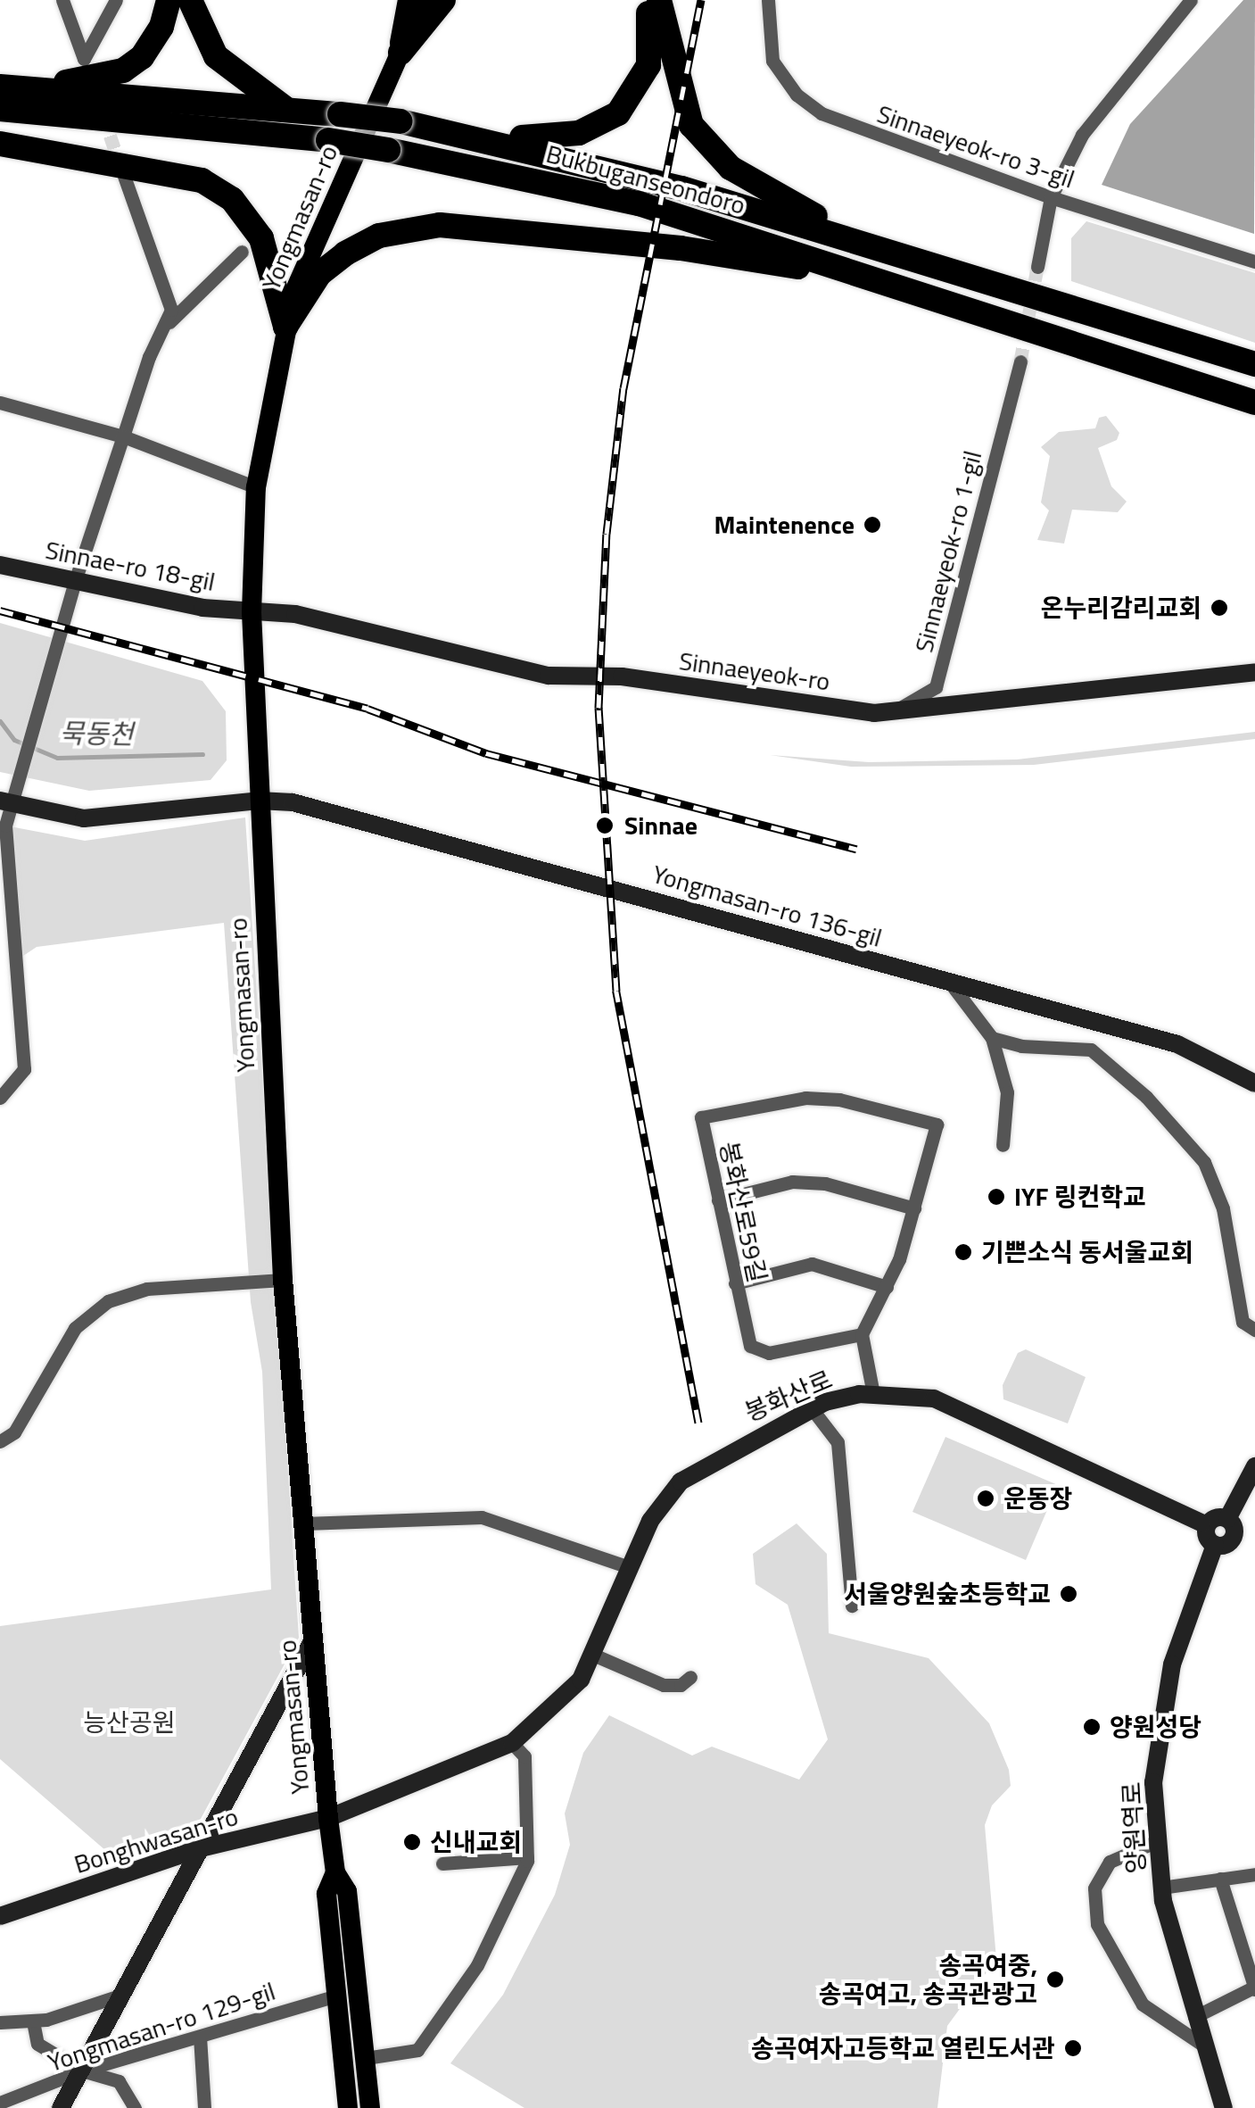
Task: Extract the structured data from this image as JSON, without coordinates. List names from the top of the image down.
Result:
{
  "streets": {
    "highway": ["Bukbuganseondoro"],
    "main road": ["Yongmasan-ro"],
    "street": [
      "Sinnaeyeok-ro 3-gil",
      "Sinnaeyeok-ro 1-gil",
      "Sinnae-ro 18-gil",
      "Sinnaeyeok-ro",
      "Yongmasan-ro 136-gil",
      "봉화산로59길",
      "봉화산로",
      "양원역로",
      "Bonghwasan-ro",
      "Yongmasan-ro 129-gil"
    ]
  },
  "crossings": [
    ["Yongmasan-ro", "Sinnae-ro 18-gil"],
    ["Yongmasan-ro", "Sinnaeyeok-ro"],
    ["Yongmasan-ro", "Yongmasan-ro 136-gil"],
    ["Yongmasan-ro", "봉화산로"],
    ["Yongmasan-ro", "Bonghwasan-ro"],
    ["Yongmasan-ro", "Yongmasan-ro 129-gil"],
    ["Sinnaeyeok-ro 1-gil", "Sinnaeyeok-ro"],
    ["Sinnae-ro 18-gil", "Sinnaeyeok-ro"],
    ["봉화산로", "양원역로"],
    ["봉화산로", "Bonghwasan-ro"]
  ],
  "water": ["묵동천"],
  "parks": ["능산공원"],
  "places": [
    "Maintenence",
    "온누리감리교회",
    "Sinnae",
    "IYF 링컨학교",
    "기쁜소식 동서울교회",
    "운동장",
    "서울양원숲초등학교",
    "양원성당",
    "신내교회",
    "송곡여중, 송곡여고, 송곡관광고",
    "송곡여자고등학교 열린도서관"
  ]
}
